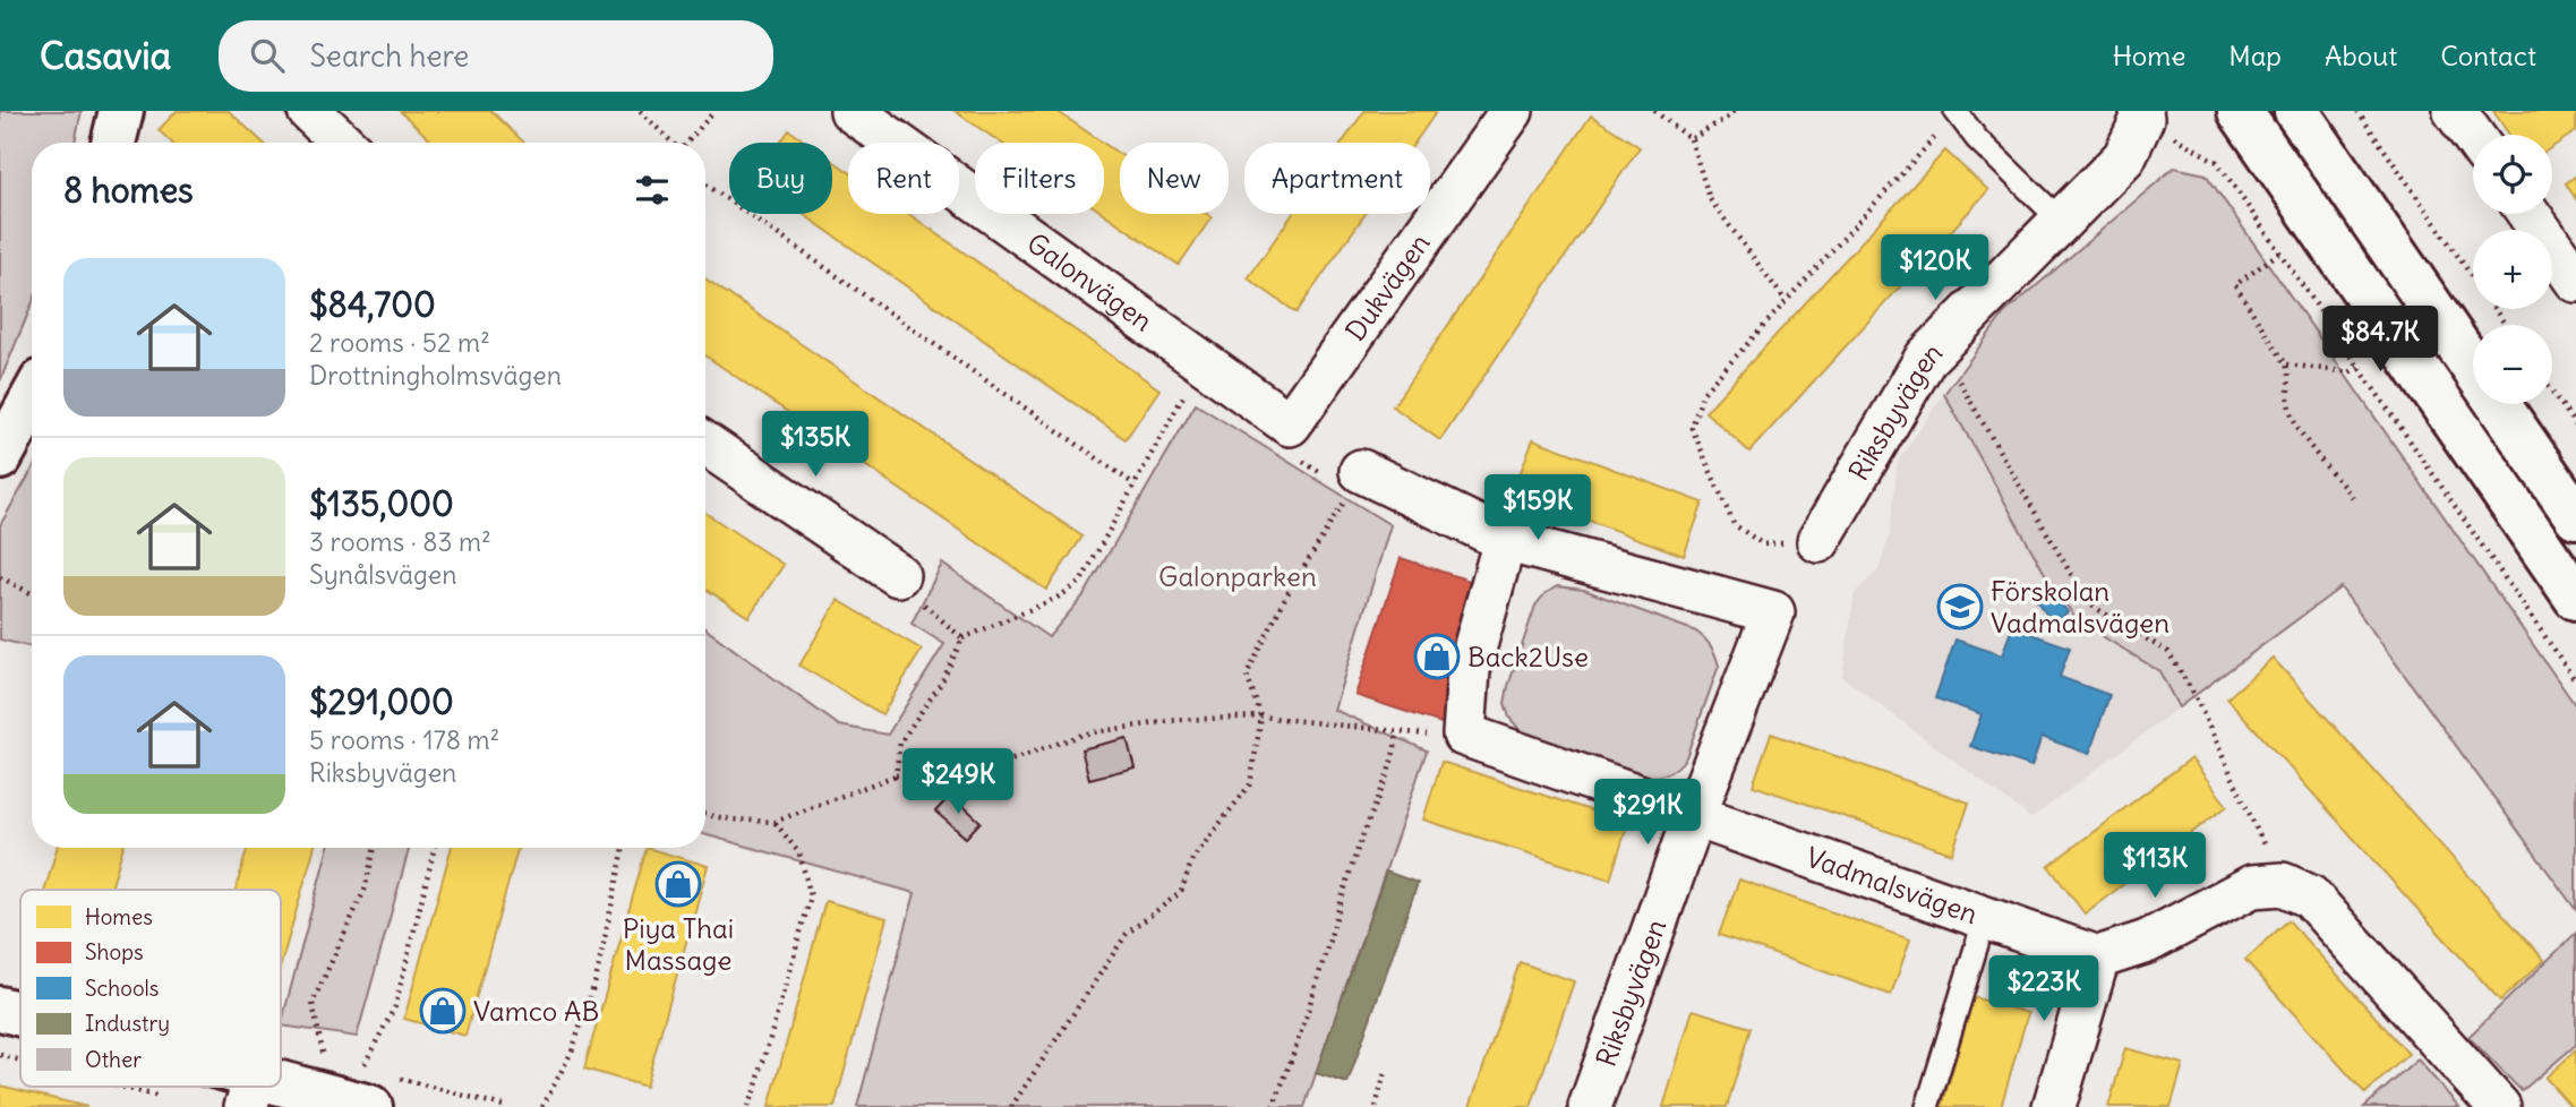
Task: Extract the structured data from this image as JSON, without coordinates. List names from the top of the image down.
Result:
{
  "streets": {
    "street": [
      "Galonvägen",
      "Dukvägen",
      "Riksbyvägen",
      "Vadmalsvägen"
    ]
  },
  "crossings": [
    ["Galonvägen", "Dukvägen"],
    ["Riksbyvägen", "Vadmalsvägen"]
  ],
  "parks": ["Galonparken"],
  "places": {
    "school or university": ["Förskolan Vadmalsvägen"],
    "shop": ["Back2Use", "Piya Thai Massage", "Vamco AB"]
  },
  "legend": [
    "Homes",
    "Shops",
    "Schools",
    "Industry",
    "Other"
  ],
  "page": {
    "header": "Casavia",
    "search": "Search here",
    "nav": [
      "Home",
      "Map",
      "About",
      "Contact"
    ],
    "map_buttons": ["+", "−"],
    "chip": [
      "Buy",
      "Rent",
      "Filters",
      "New",
      "Apartment"
    ],
    "heading": "8 homes",
    "price": [
      "$120K",
      "$84.7K",
      "$135K",
      "$159K",
      "$249K",
      "$291K",
      "$113K",
      "$223K"
    ],
    "list": [
      {
        "name": "$84,700",
        "note": "2 rooms · 52 m² · Drottningholmsvägen"
      },
      {
        "name": "$135,000",
        "note": "3 rooms · 83 m² · Synålsvägen"
      },
      {
        "name": "$291,000",
        "note": "5 rooms · 178 m² · Riksbyvägen"
      }
    ]
  }
}
